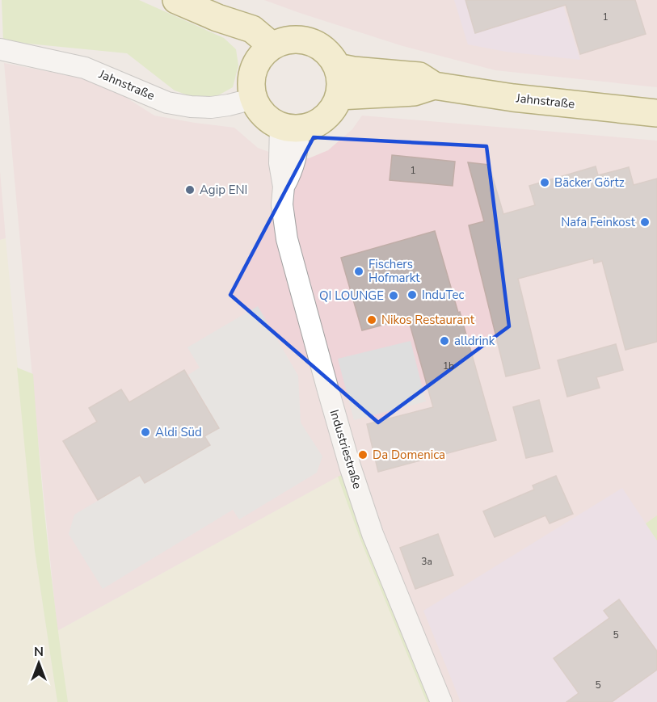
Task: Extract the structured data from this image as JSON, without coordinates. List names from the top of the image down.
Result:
{
  "streets": {
    "street": ["Jahnstraße", "Industriestraße"]
  },
  "crossings": [
    ["Jahnstraße", "Industriestraße"]
  ],
  "places": [
    "Bäcker Görtz",
    "Agip ENI",
    "Nafa Feinkost",
    "Fischers Hofmarkt",
    "InduTec",
    "QI LOUNGE",
    "Nikos Restaurant",
    "alldrink",
    "Aldi Süd",
    "Da Domenica"
  ],
  "house_numbers": [
    "1",
    "1",
    "1b",
    "3a",
    "5",
    "5"
  ],
  "north": "top"
}
